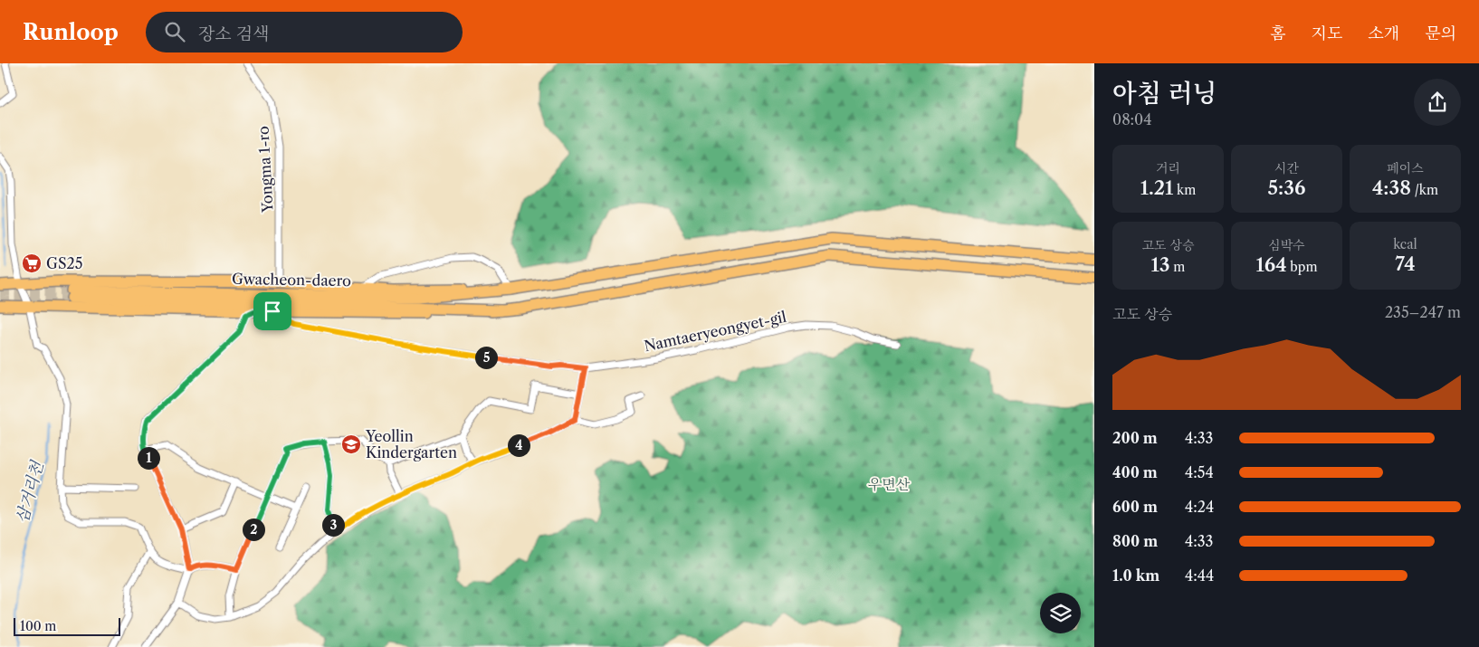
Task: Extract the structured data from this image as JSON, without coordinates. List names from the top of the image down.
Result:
{
  "streets": {
    "main road": ["Gwacheon-daero"],
    "street": ["Yongma 1-ro", "Namtaeryeongyet-gil"]
  },
  "water": ["삼거리천"],
  "parks": ["우면산"],
  "places": {
    "supermarket": ["GS25"],
    "school or university": ["Yeollin Kindergarten"]
  },
  "scale_bar": "100 m",
  "page": {
    "header": "Runloop",
    "search": "장소 검색",
    "nav": [
      "홈",
      "지도",
      "소개",
      "문의"
    ],
    "heading": ["아침 러닝", "08:04"],
    "stats": [
      ["거리", "1.21 km"],
      ["시간", "5:36"],
      ["페이스", "4:38 /km"],
      ["고도 상승", "13 m"],
      ["심박수", "164 bpm"],
      ["kcal", "74"]
    ],
    "chart": ["고도 상승", "235–247 m"],
    "pins": [
      "5",
      "4",
      "1",
      "3",
      "2"
    ],
    "list": [
      {
        "name": "200 m",
        "note": "4:33"
      },
      {
        "name": "400 m",
        "note": "4:54"
      },
      {
        "name": "600 m",
        "note": "4:24"
      },
      {
        "name": "800 m",
        "note": "4:33"
      },
      {
        "name": "1.0 km",
        "note": "4:44"
      }
    ],
    "scale": "100 m"
  }
}
